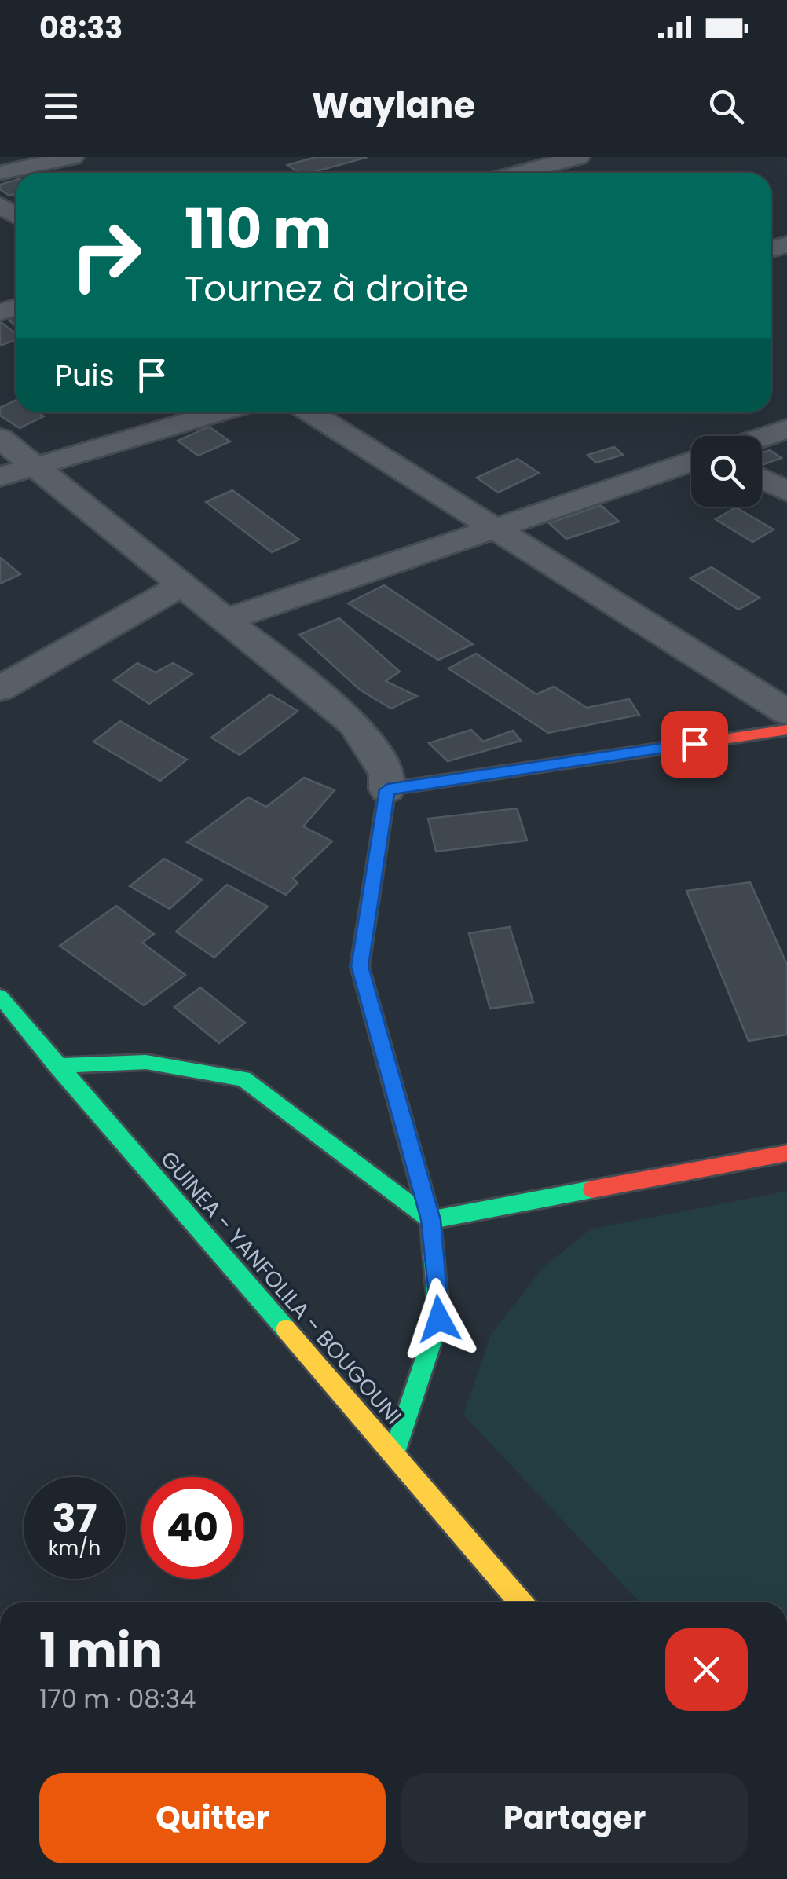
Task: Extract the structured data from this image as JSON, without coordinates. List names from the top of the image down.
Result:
{
  "streets": {
    "street": ["GUINEA - YANFOLILA - BOUGOUNI"]
  },
  "page": {
    "status": "08:33",
    "header": "Waylane",
    "turn": ["110 m", "Tournez à droite"],
    "then": "Puis",
    "speed": "37 km/h",
    "limit": "40",
    "heading": ["1 min", "170 m · 08:34"],
    "buttons": ["Quitter", "Partager"]
  }
}
